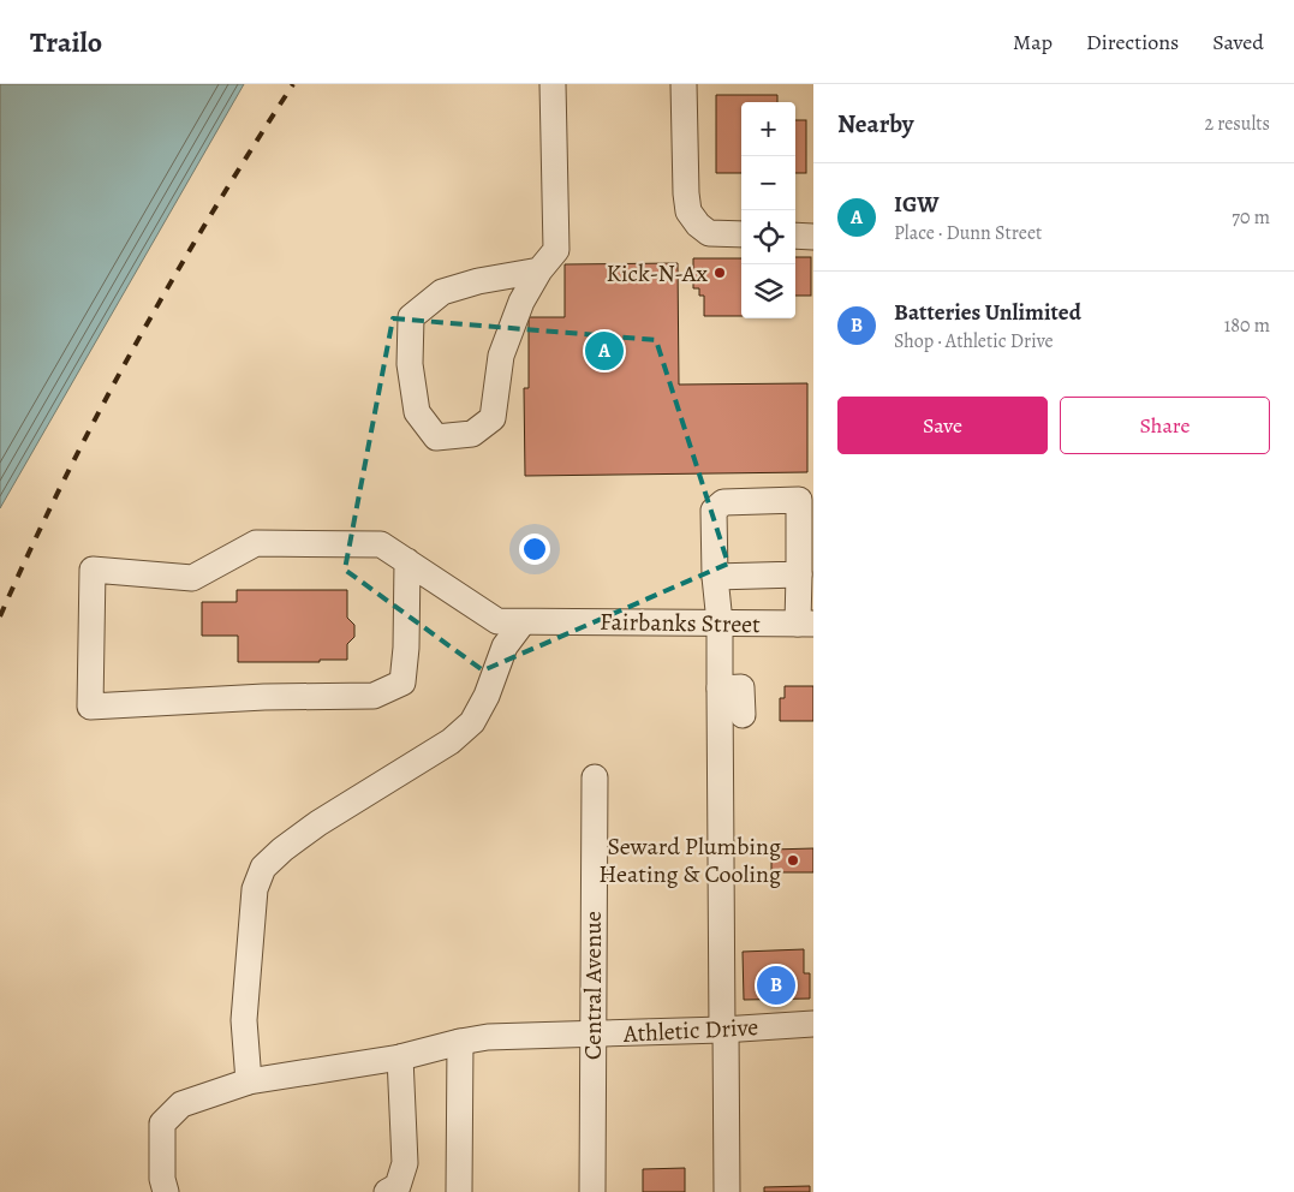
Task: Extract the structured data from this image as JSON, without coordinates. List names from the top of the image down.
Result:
{
  "streets": {
    "street": ["Fairbanks Street", "Central Avenue", "Athletic Drive"]
  },
  "crossings": [
    ["Central Avenue", "Athletic Drive"]
  ],
  "places": ["Kick-N-Ax", "Seward Plumbing Heating & Cooling"],
  "page": {
    "header": "Trailo",
    "nav": ["Map", "Directions", "Saved"],
    "heading": ["Nearby", "2 results"],
    "map_buttons": ["+", "−"],
    "list": [
      {
        "mark": "A",
        "name": "IGW",
        "note": "Place · Dunn Street",
        "value": "70 m"
      },
      {
        "mark": "B",
        "name": "Batteries Unlimited",
        "note": "Shop · Athletic Drive",
        "value": "180 m"
      }
    ],
    "pins": ["A", "B"],
    "buttons": ["Save", "Share"]
  }
}
